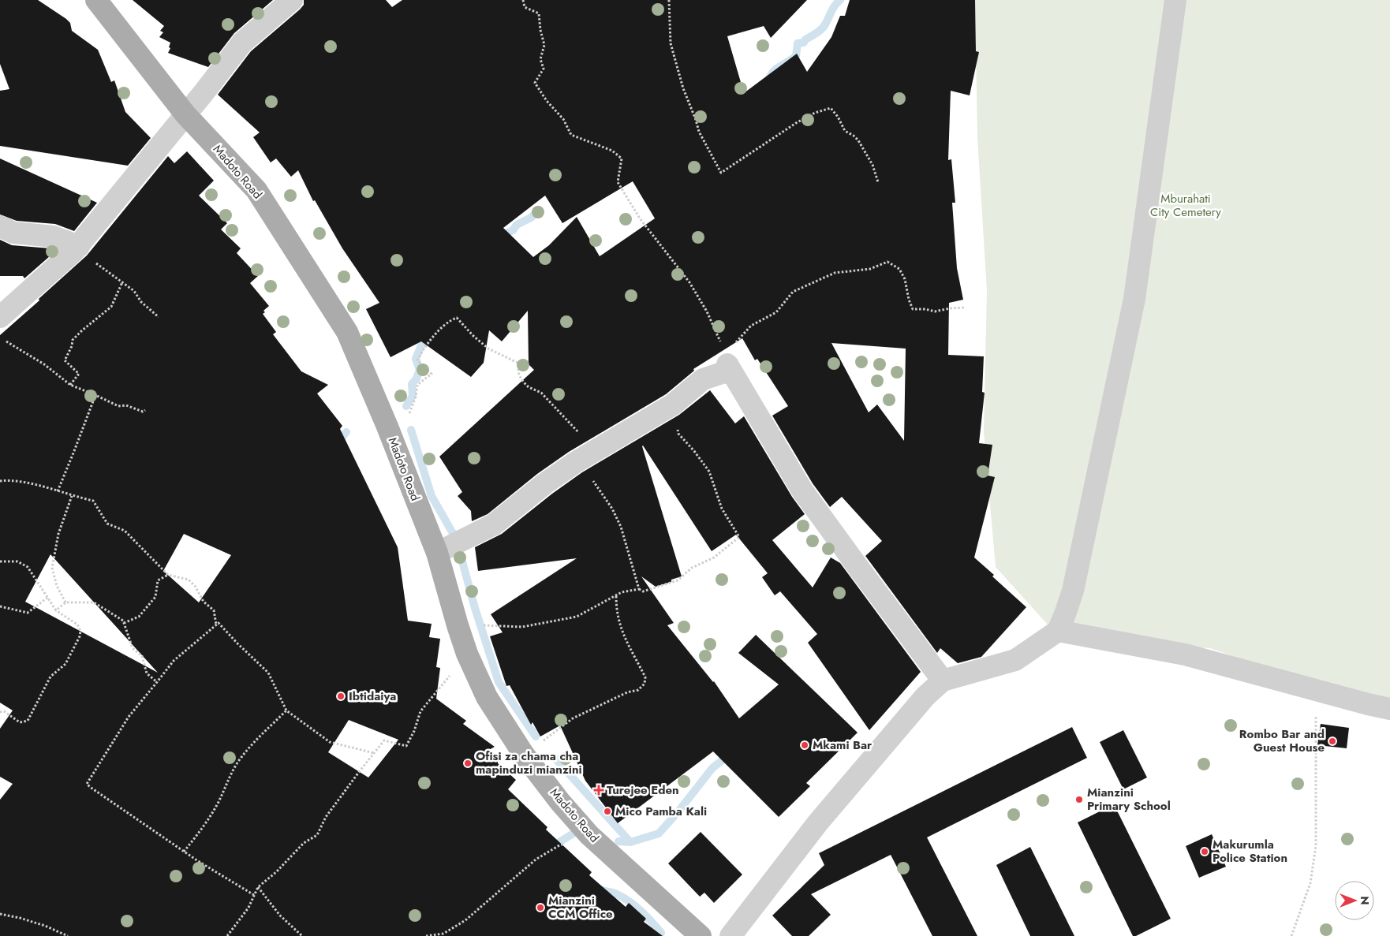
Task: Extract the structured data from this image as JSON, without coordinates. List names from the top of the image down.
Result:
{
  "streets": {
    "main road": ["Madoto Road"]
  },
  "parks": ["Mburahati City Cemetery"],
  "places": {
    "other": [
      "Ibtidaiya",
      "Rombo Bar and Guest House",
      "Mkami Bar",
      "Ofisi za chama cha mapinduzi mianzini",
      "Mianzini Primary School",
      "Mico Pamba Kali",
      "Makurumla Police Station",
      "Mianzini CCM Office"
    ],
    "health": ["Turejee Eden"]
  },
  "north": "right"
}
